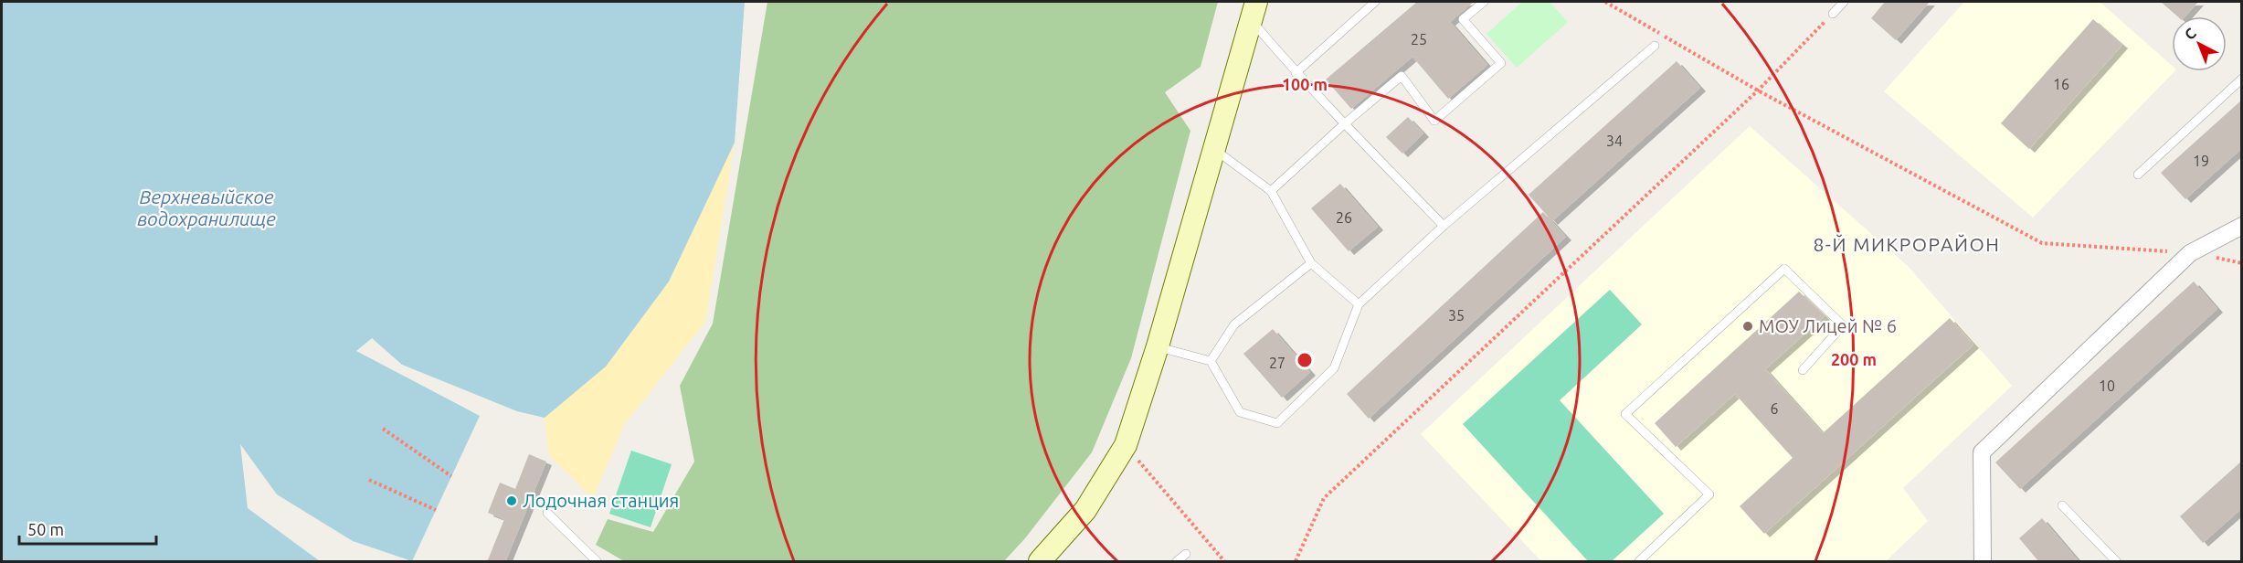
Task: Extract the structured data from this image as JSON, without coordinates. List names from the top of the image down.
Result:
{
  "districts": ["8-Й МИКРОРАЙОН"],
  "water": ["Верхневыйское водохранилище"],
  "places": ["МОУ Лицей № 6", "Лодочная станция"],
  "house_numbers": [
    "25",
    "16",
    "34",
    "19",
    "26",
    "35",
    "27",
    "10",
    "6"
  ],
  "scale_bar": "50 m",
  "north": "top left",
  "rings": ["100 m", "200 m"]
}
